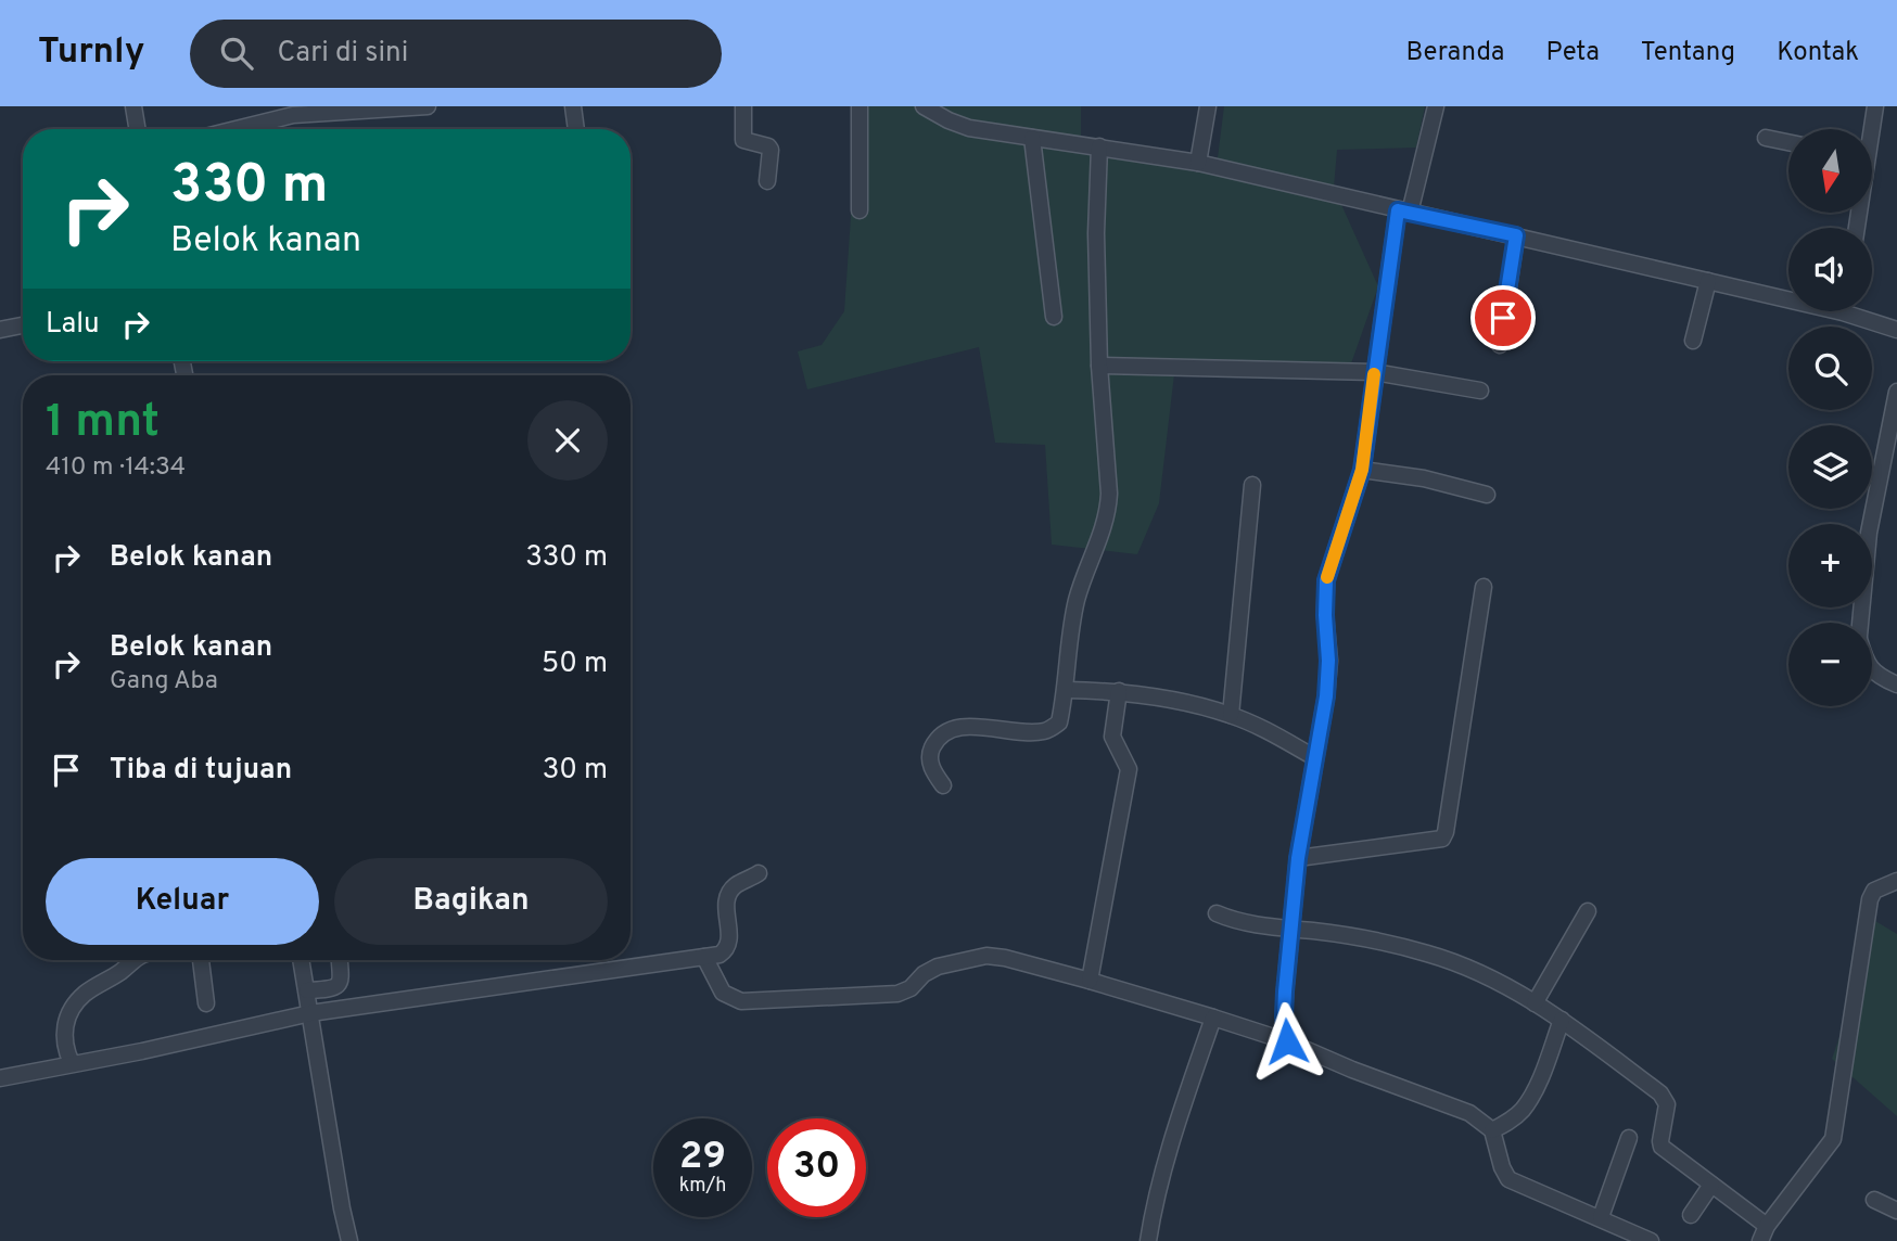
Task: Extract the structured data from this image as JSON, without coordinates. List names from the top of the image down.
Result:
{
  "north": "bottom",
  "page": {
    "header": "Turnly",
    "search": "Cari di sini",
    "nav": [
      "Beranda",
      "Peta",
      "Tentang",
      "Kontak"
    ],
    "map_buttons": ["+", "−"],
    "turn": ["330 m", "Belok kanan"],
    "then": "Lalu",
    "heading": ["1 mnt", "410 m · 14:34"],
    "list": [
      {
        "name": "Belok kanan",
        "value": "330 m"
      },
      {
        "name": "Belok kanan",
        "note": "Gang Aba",
        "value": "50 m"
      },
      {
        "name": "Tiba di tujuan",
        "value": "30 m"
      }
    ],
    "buttons": ["Keluar", "Bagikan"],
    "speed": "29 km/h",
    "limit": "30"
  }
}
